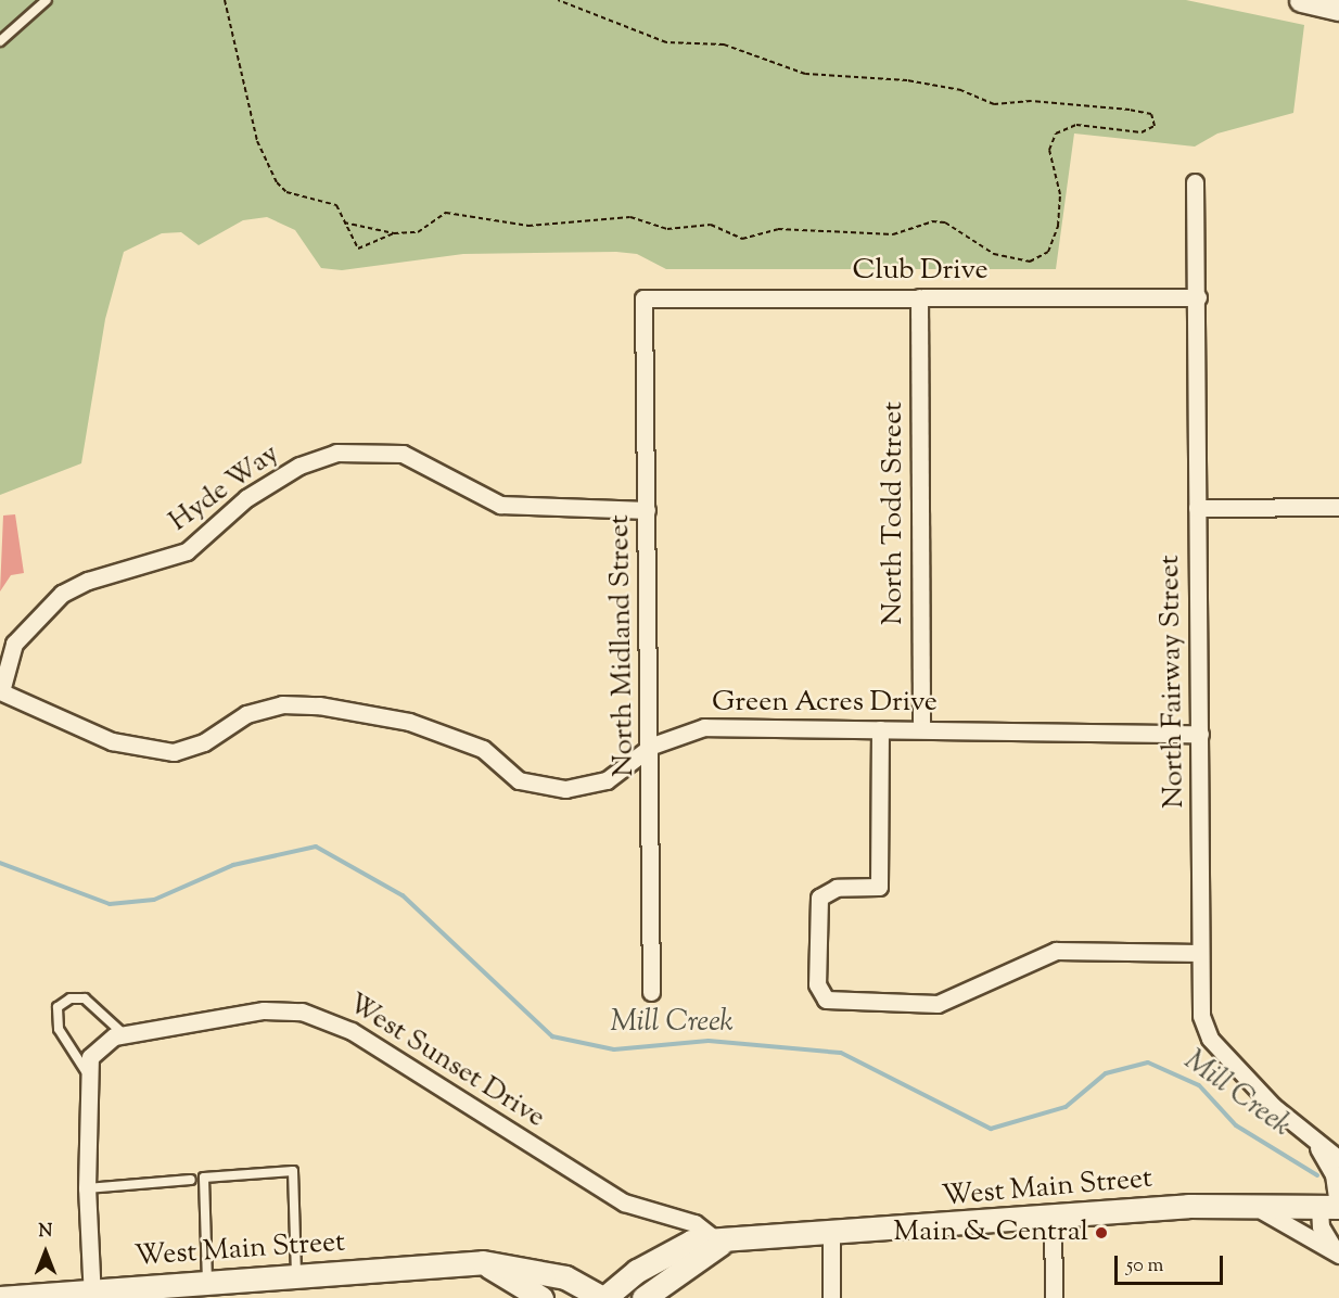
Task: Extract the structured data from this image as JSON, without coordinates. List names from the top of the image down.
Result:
{
  "streets": {
    "street": [
      "Club Drive",
      "Hyde Way",
      "North Todd Street",
      "North Midland Street",
      "North Fairway Street",
      "Green Acres Drive",
      "West Sunset Drive",
      "West Main Street"
    ]
  },
  "crossings": [
    ["Club Drive", "North Todd Street"],
    ["Club Drive", "North Midland Street"],
    ["Club Drive", "North Fairway Street"],
    ["Hyde Way", "North Midland Street"],
    ["Hyde Way", "Green Acres Drive"],
    ["North Todd Street", "Green Acres Drive"],
    ["North Midland Street", "Green Acres Drive"],
    ["North Fairway Street", "Green Acres Drive"],
    ["North Fairway Street", "West Main Street"],
    ["West Sunset Drive", "West Main Street"]
  ],
  "water": ["Mill Creek"],
  "places": ["Main & Central"],
  "scale_bar": "50 m",
  "north": "top"
}
